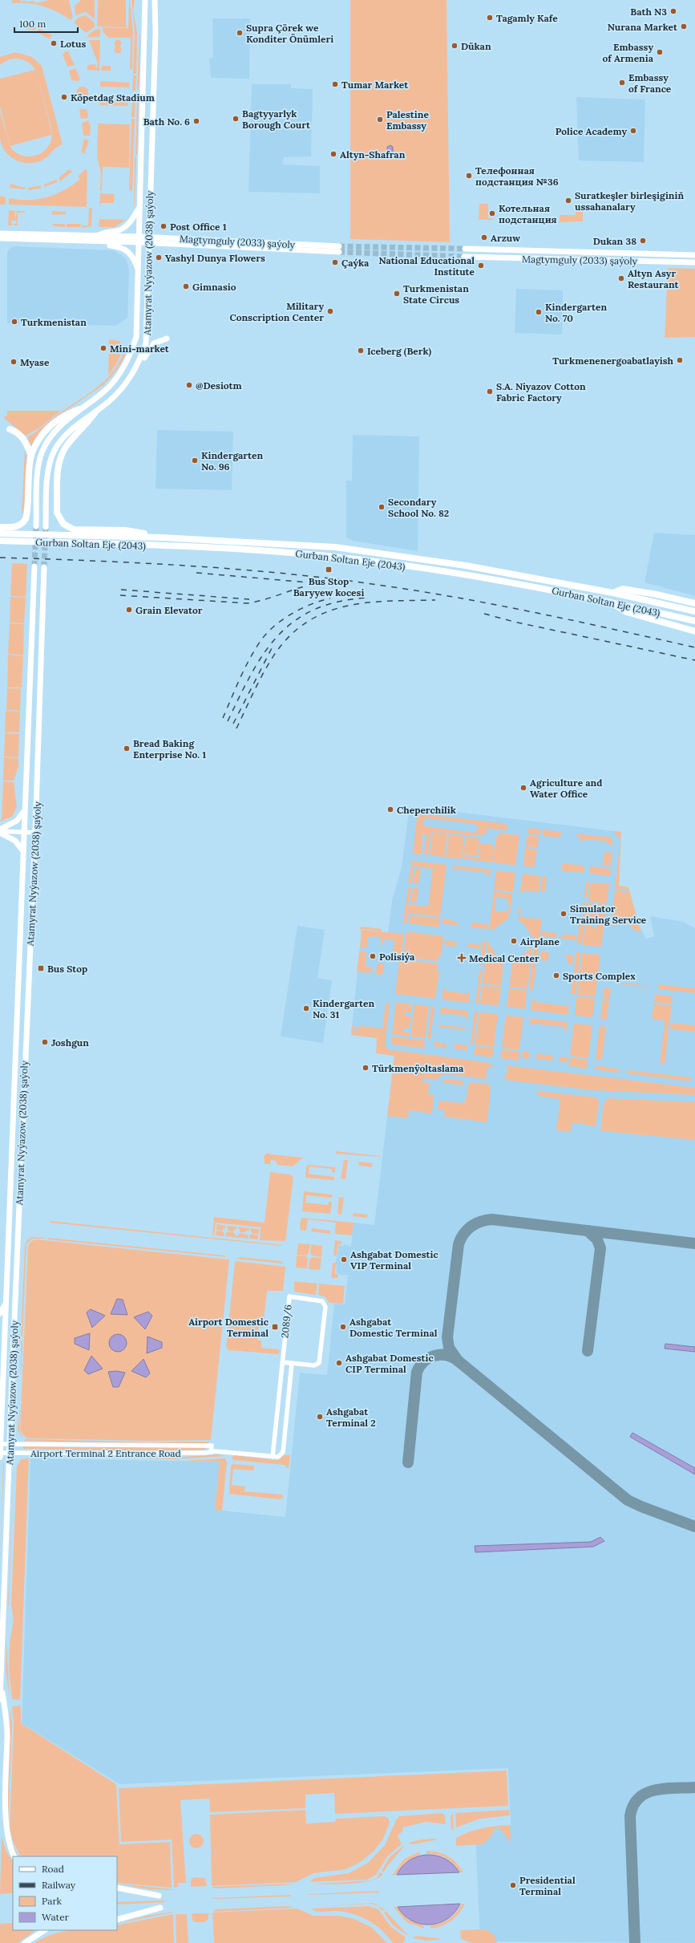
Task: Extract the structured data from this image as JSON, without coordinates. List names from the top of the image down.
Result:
{
  "streets": {
    "highway": ["Gurban Soltan Eje (2043)"],
    "main road": ["Magtymguly (2033) şaýoly", "Atamyrat Nyýazow (2038) şaýoly"],
    "street": ["2089/6", "Airport Terminal 2 Entrance Road"]
  },
  "crossings": [
    ["Magtymguly (2033) şaýoly", "Atamyrat Nyýazow (2038) şaýoly"],
    ["Atamyrat Nyýazow (2038) şaýoly", "Airport Terminal 2 Entrance Road"],
    ["2089/6", "Airport Terminal 2 Entrance Road"]
  ],
  "places": {
    "other": [
      "Bath N3",
      "Tagamly Kafe",
      "Nurana Market",
      "Supra Çörek we Konditer Önümleri",
      "Lotus",
      "Dükan",
      "Embassy of Armenia",
      "Embassy of France",
      "Tumar Market",
      "Köpetdag Stadium",
      "Bagtyyarlyk Borough Court",
      "Palestine Embassy",
      "Bath No. 6",
      "Police Academy",
      "Altyn-Shafran",
      "Телефонная подстанция №36",
      "Suratkeşler birleşiginiň ussahanalary",
      "Котельная подстанция",
      "Post Office 1",
      "Arzuw",
      "Dukan 38",
      "Yashyl Dunya Flowers",
      "Çaýka",
      "National Educational Institute",
      "Altyn Asyr Restaurant",
      "Gimnasio",
      "Turkmenistan State Circus",
      "Military Conscription Center",
      "Kindergarten No. 70",
      "Turkmenistan",
      "Mini-market",
      "Iceberg (Berk)",
      "Turkmenenergoabatlayish",
      "Myase",
      "@Desiotm",
      "S.A. Niyazov Cotton Fabric Factory",
      "Kindergarten No. 96",
      "Secondary School No. 82",
      "Grain Elevator",
      "Bread Baking Enterprise No. 1",
      "Agriculture and Water Office",
      "Cheperchilik",
      "Simulator Training Service",
      "Airplane",
      "Polisiýa",
      "Sports Complex",
      "Kindergarten No. 31",
      "Joshgun",
      "Türkmenÿoltaslama",
      "Ashgabat Domestic VIP Terminal",
      "Ashgabat Domestic Terminal",
      "Ashgabat Domestic CIP Terminal",
      "Ashgabat Terminal 2",
      "Presidential Terminal"
    ],
    "transit": ["Bus Stop Baryyew kocesi", "Bus Stop", "Airport Domestic Terminal"],
    "health": ["Medical Center"]
  },
  "legend": [
    "Road",
    "Railway",
    "Park",
    "Water"
  ],
  "scale_bar": "100 m"
}
